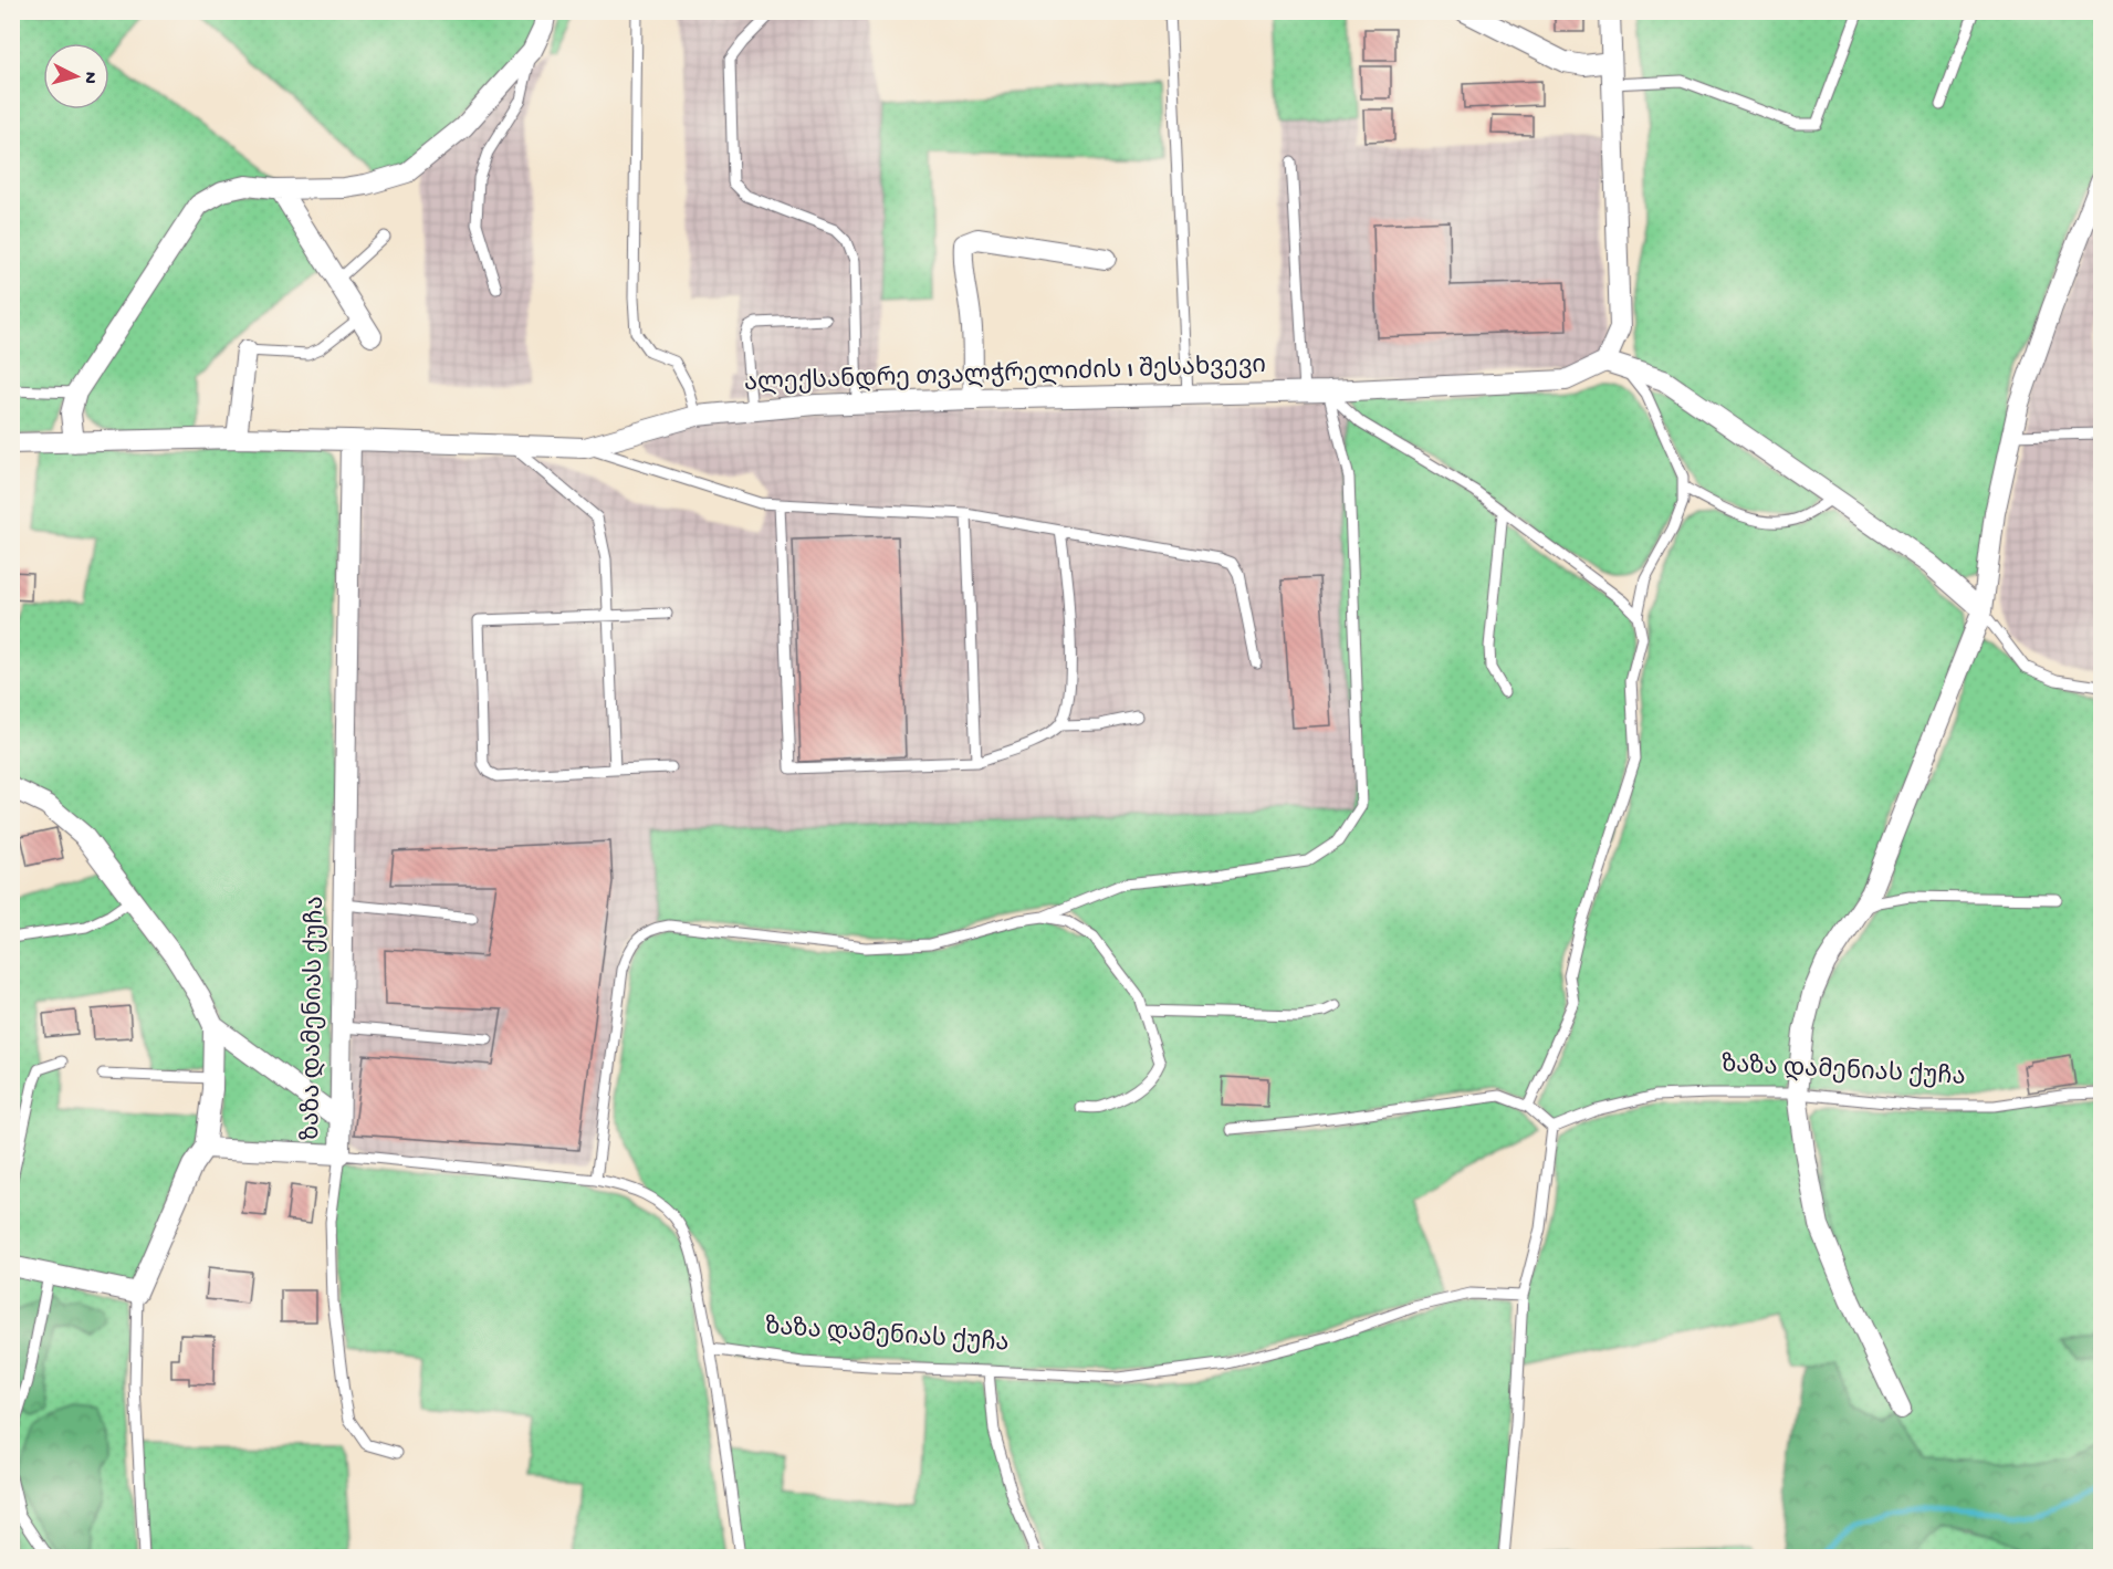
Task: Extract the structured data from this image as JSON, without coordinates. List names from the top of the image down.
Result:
{
  "streets": {
    "street": ["ალექსანდრე თვალჭრელიძის I შესახვევი", "ზაზა დამენიას ქუჩა"]
  },
  "crossings": [
    ["ალექსანდრე თვალჭრელიძის I შესახვევი", "ზაზა დამენიას ქუჩა"]
  ],
  "north": "right"
}
